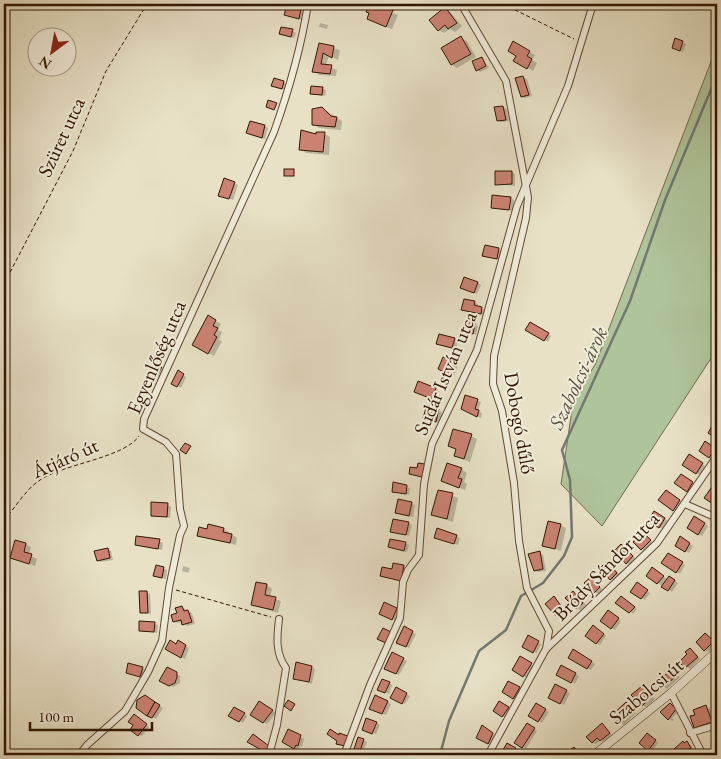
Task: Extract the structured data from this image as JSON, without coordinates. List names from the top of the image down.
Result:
{
  "streets": {
    "street": [
      "Egyenlőség utca",
      "Sudár István utca",
      "Dobogó dűlő",
      "Bródy Sándor utca",
      "Szabolcsi út"
    ],
    "path": ["Szüret utca", "Átjáró út"]
  },
  "crossings": [
    ["Egyenlőség utca", "Átjáró út"],
    ["Sudár István utca", "Dobogó dűlő"],
    ["Dobogó dűlő", "Bródy Sándor utca"]
  ],
  "water": ["Szabolcsi-árok"],
  "scale_bar": "100 m",
  "north": "bottom left"
}
